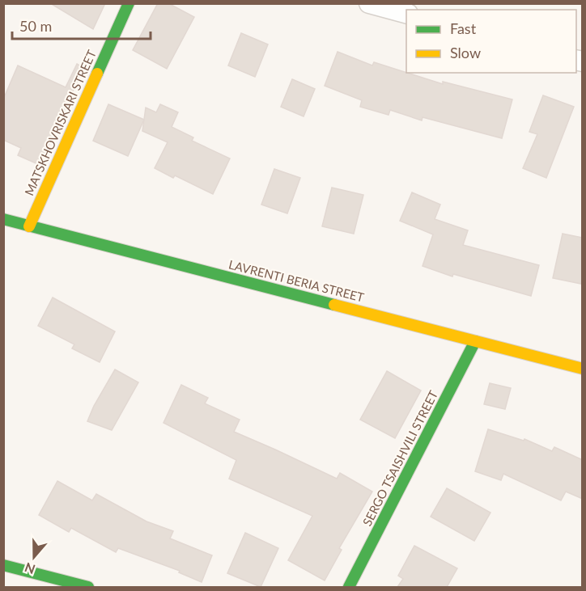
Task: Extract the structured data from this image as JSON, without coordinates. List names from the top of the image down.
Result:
{
  "streets": {
    "street": ["MATSKHOVRISKARI STREET", "LAVRENTI BERIA STREET", "SERGO TSAISHVILI STREET"]
  },
  "crossings": [
    ["MATSKHOVRISKARI STREET", "LAVRENTI BERIA STREET"],
    ["LAVRENTI BERIA STREET", "SERGO TSAISHVILI STREET"]
  ],
  "legend": ["Fast", "Slow"],
  "scale_bar": "50 m",
  "north": "bottom"
}
